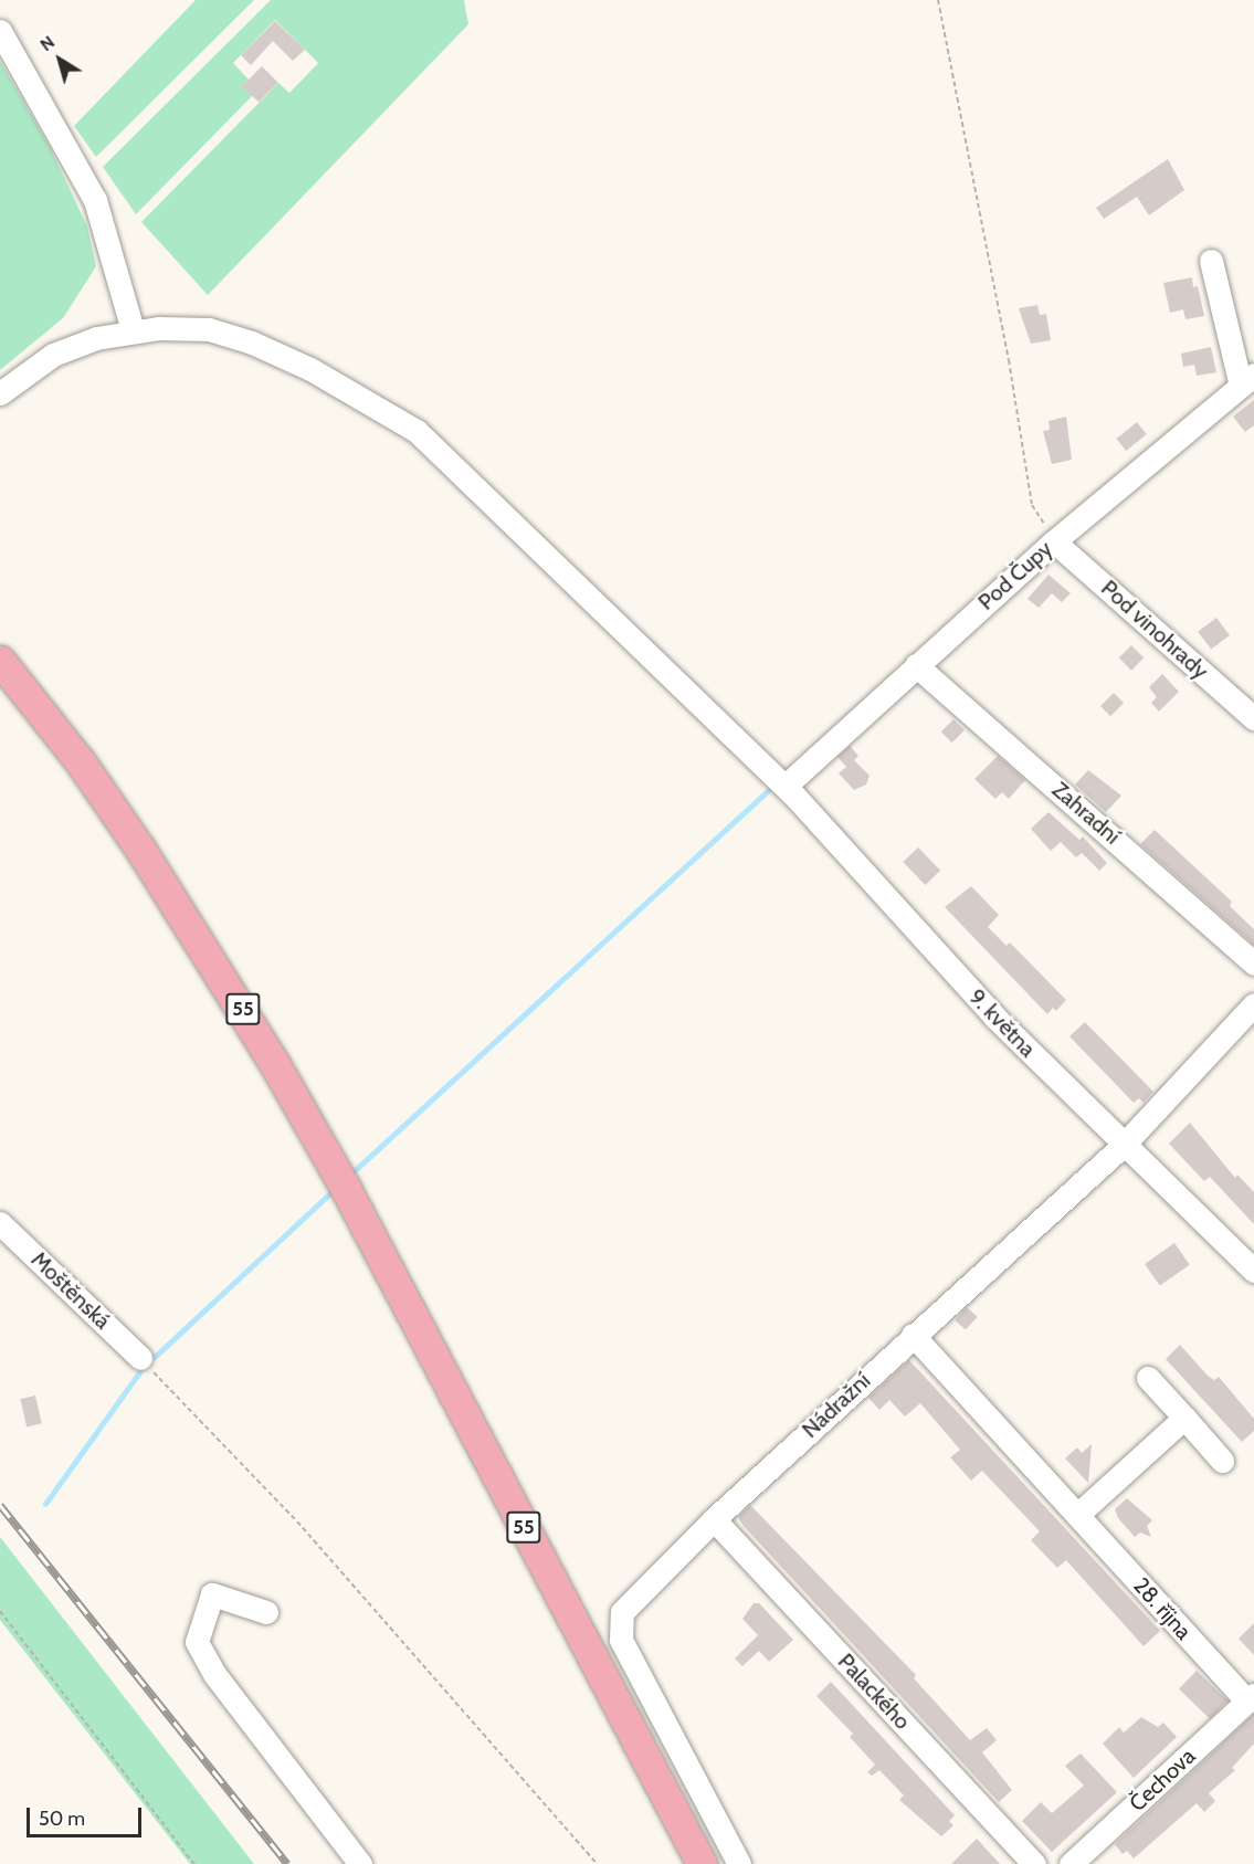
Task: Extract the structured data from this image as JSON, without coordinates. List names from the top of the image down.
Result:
{
  "streets": {
    "main road": ["55"],
    "street": [
      "Pod Čupy",
      "Pod vinohrady",
      "Zahradní",
      "9. května",
      "Moštěnská",
      "Nádražní",
      "28. října",
      "Palackého",
      "Čechova"
    ]
  },
  "crossings": [
    ["Pod Čupy", "Pod vinohrady"],
    ["Pod Čupy", "Zahradní"],
    ["Pod Čupy", "9. května"],
    ["9. května", "Nádražní"],
    ["Nádražní", "28. října"],
    ["Nádražní", "Palackého"],
    ["28. října", "Čechova"]
  ],
  "scale_bar": "50 m",
  "north": "top left"
}
